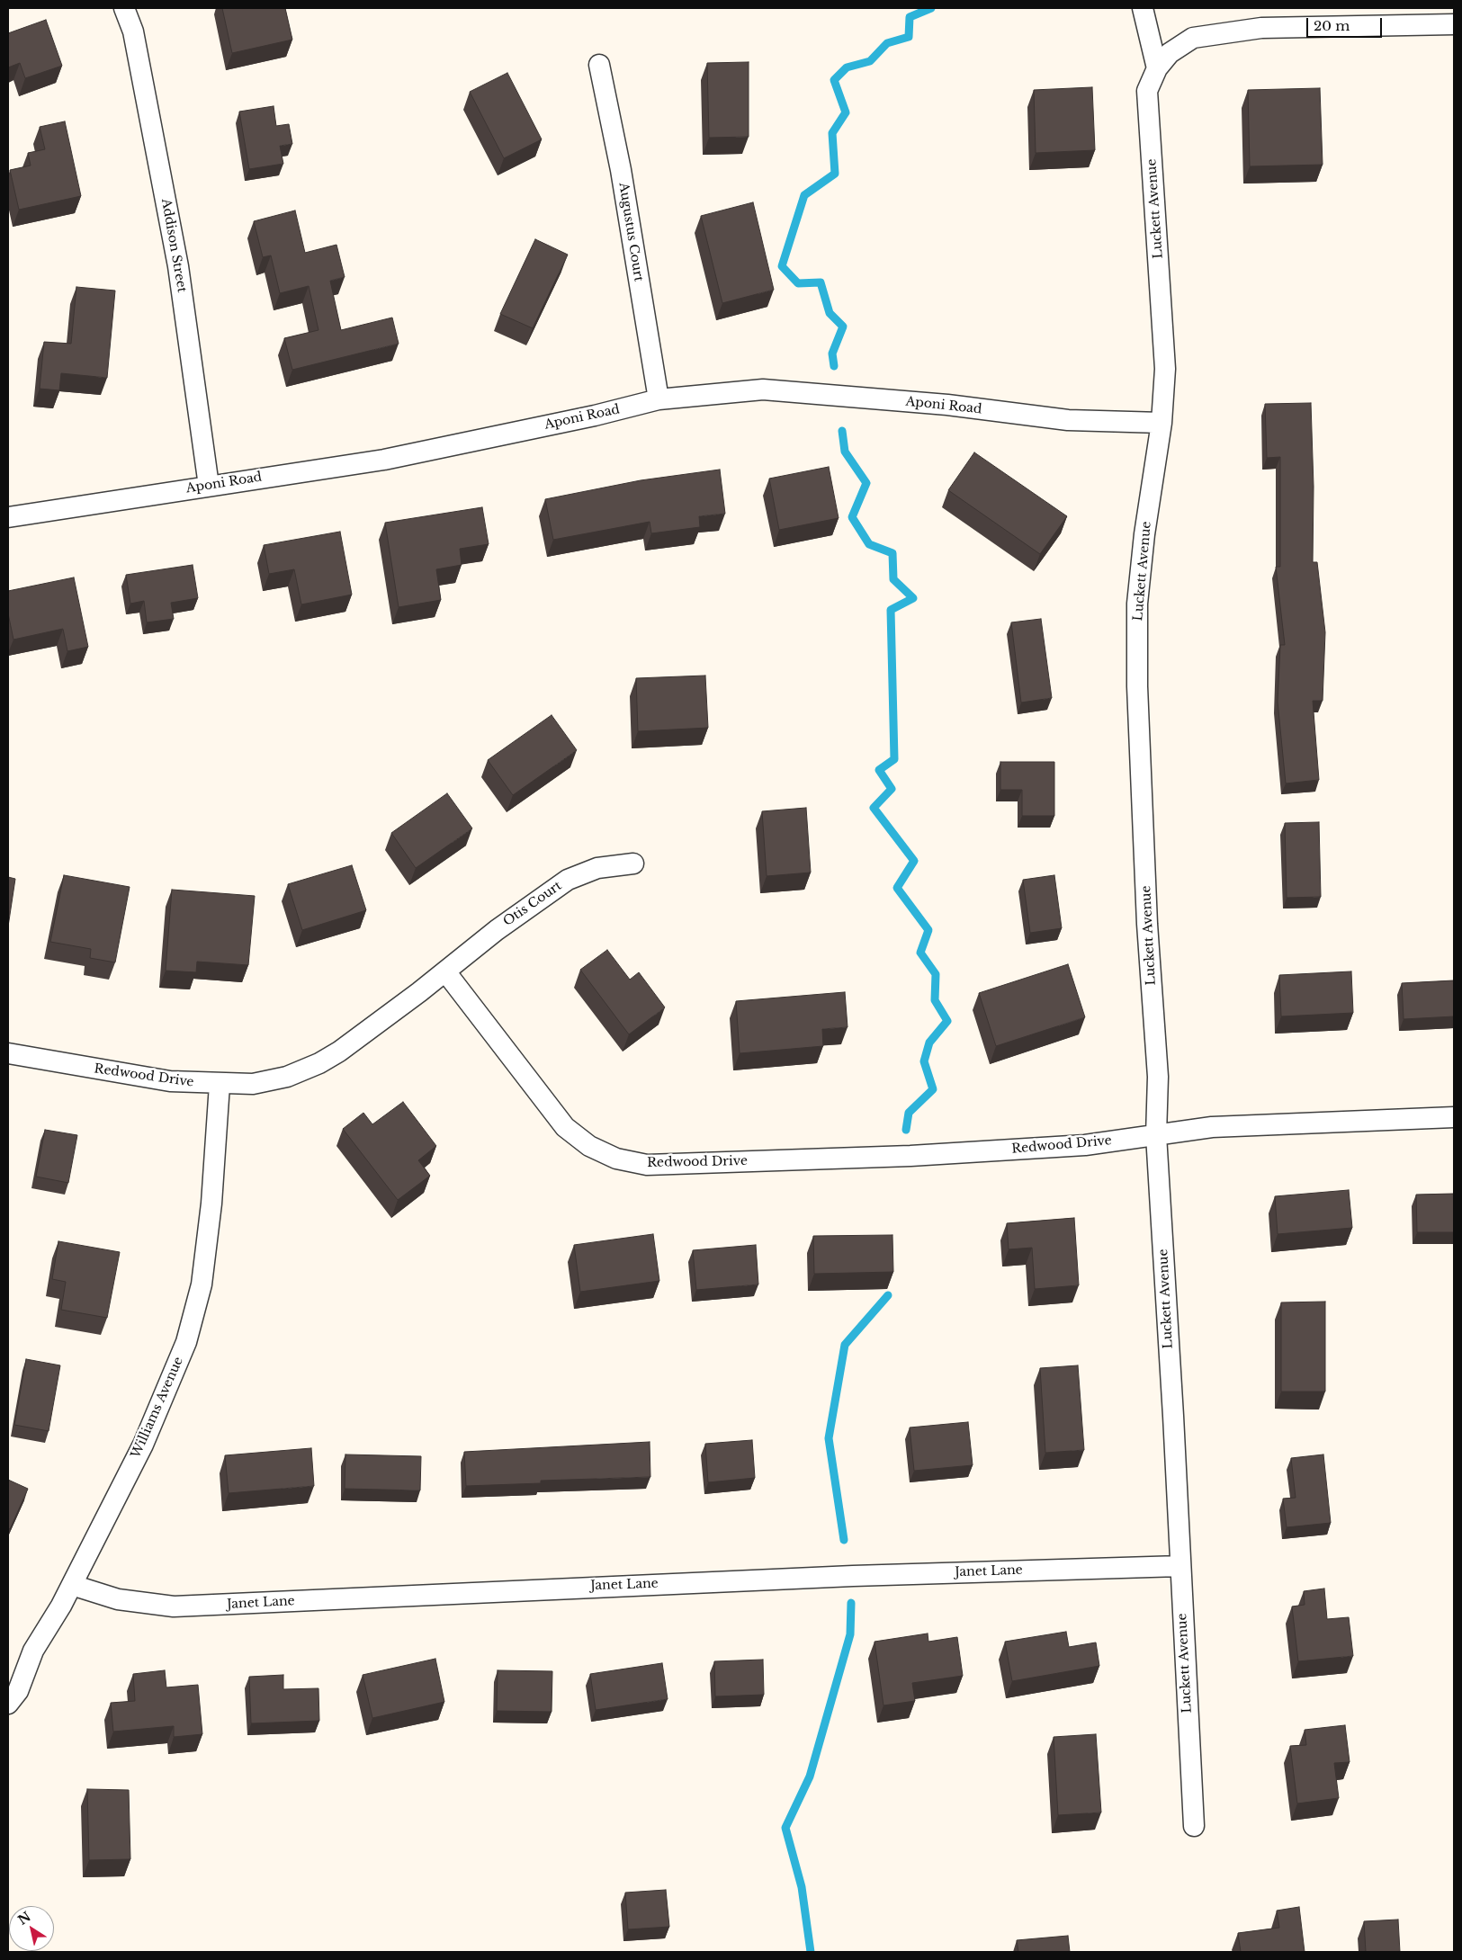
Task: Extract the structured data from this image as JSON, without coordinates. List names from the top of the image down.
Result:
{
  "streets": {
    "street": [
      "Luckett Avenue",
      "Augustus Court",
      "Addison Street",
      "Aponi Road",
      "Otis Court",
      "Redwood Drive",
      "Williams Avenue",
      "Janet Lane"
    ]
  },
  "crossings": [
    ["Luckett Avenue", "Aponi Road"],
    ["Luckett Avenue", "Redwood Drive"],
    ["Luckett Avenue", "Janet Lane"],
    ["Augustus Court", "Aponi Road"],
    ["Addison Street", "Aponi Road"],
    ["Otis Court", "Redwood Drive"],
    ["Redwood Drive", "Williams Avenue"],
    ["Williams Avenue", "Janet Lane"]
  ],
  "scale_bar": "20 m",
  "north": "top left"
}
